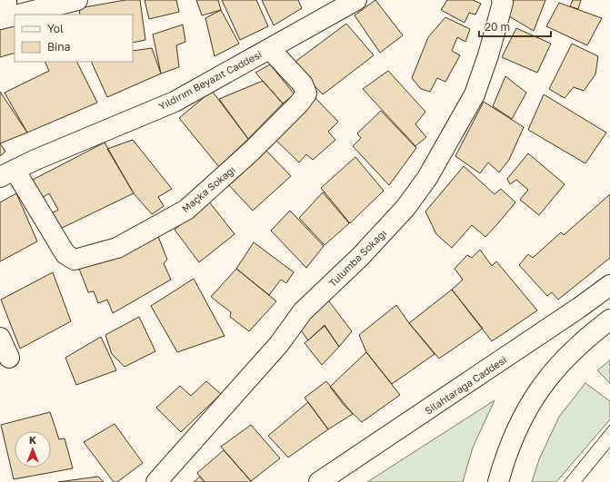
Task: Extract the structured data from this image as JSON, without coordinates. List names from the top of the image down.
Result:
{
  "streets": {
    "street": [
      "Yıldırım Beyazıt Caddesi",
      "Maçka Sokağı",
      "Tulumba Sokağı",
      "Silahtarağa Caddesi"
    ]
  },
  "crossings": [
    ["Yıldırım Beyazıt Caddesi", "Maçka Sokağı"]
  ],
  "legend": ["Yol", "Bina"],
  "scale_bar": "20 m",
  "north": "top"
}
